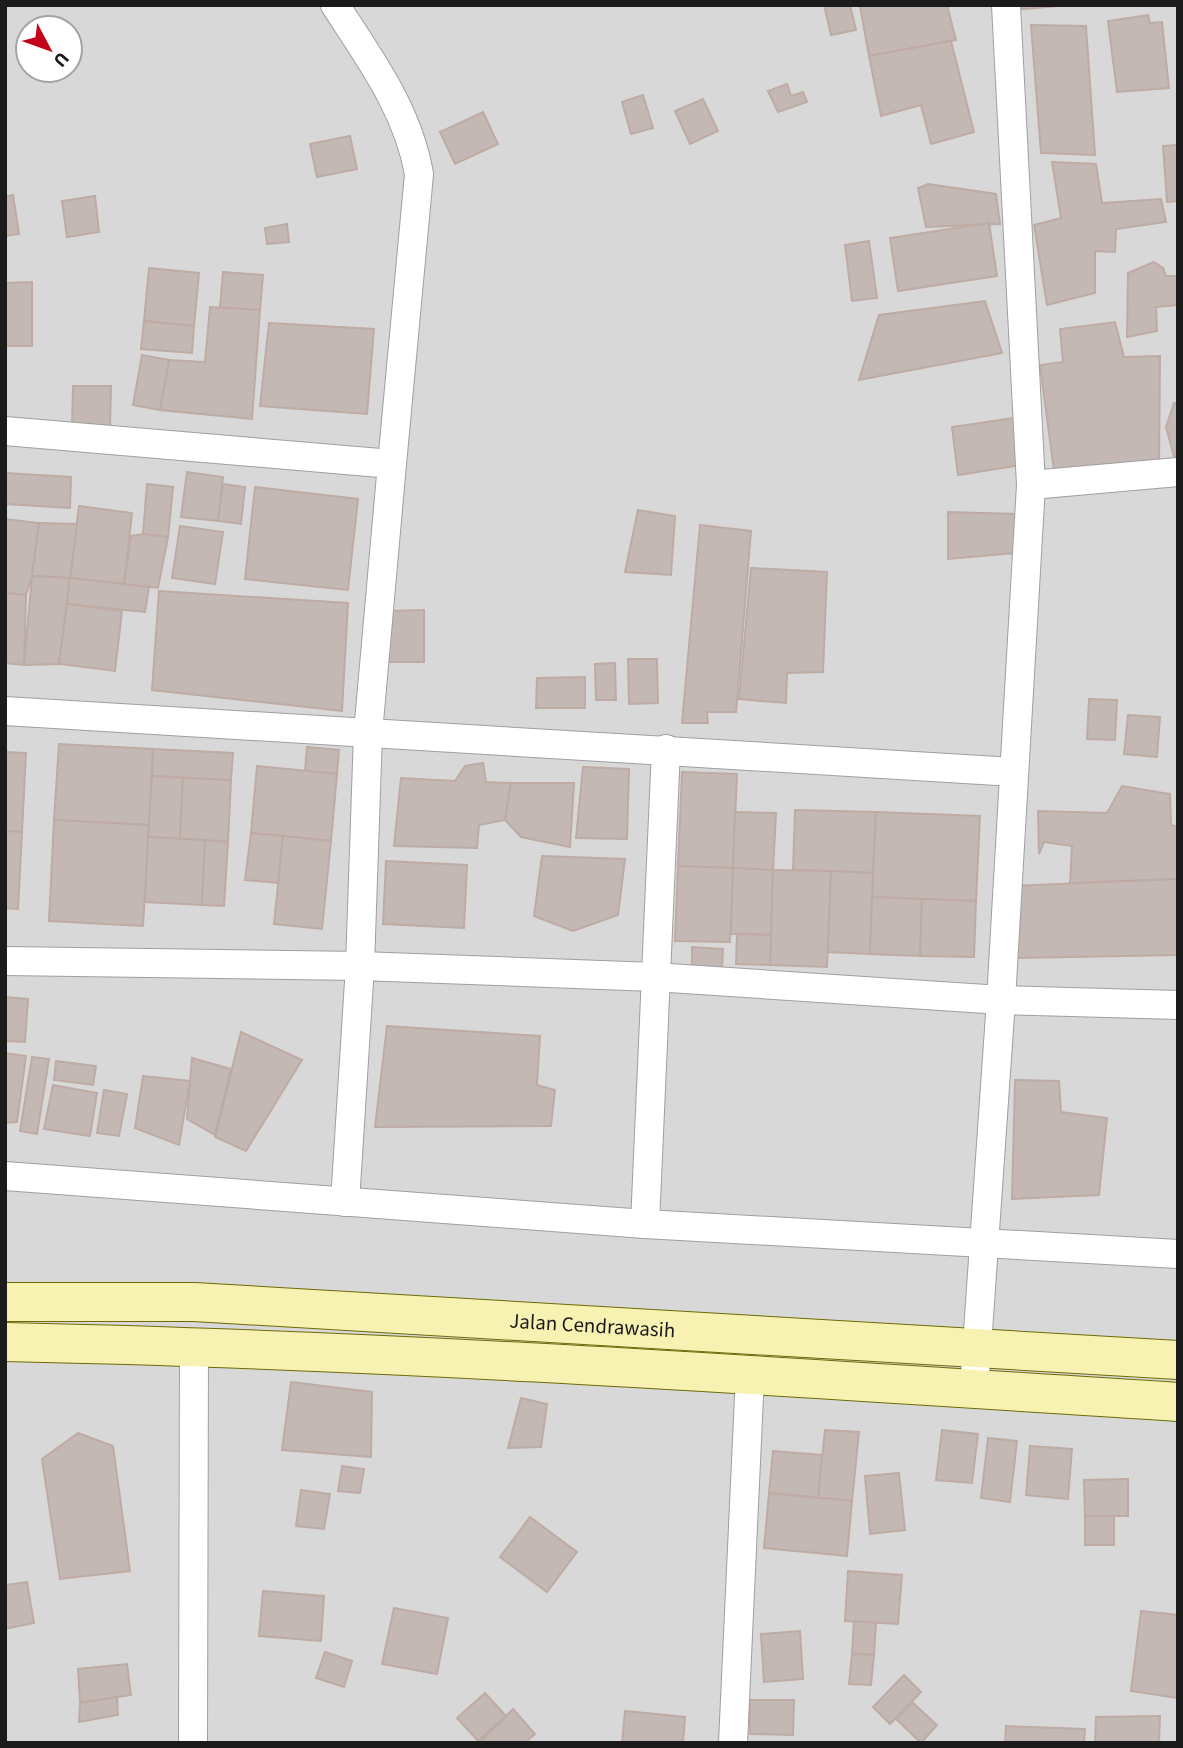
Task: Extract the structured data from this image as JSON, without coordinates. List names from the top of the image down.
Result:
{
  "streets": {
    "main road": ["Jalan Cendrawasih"]
  },
  "north": "bottom right"
}
